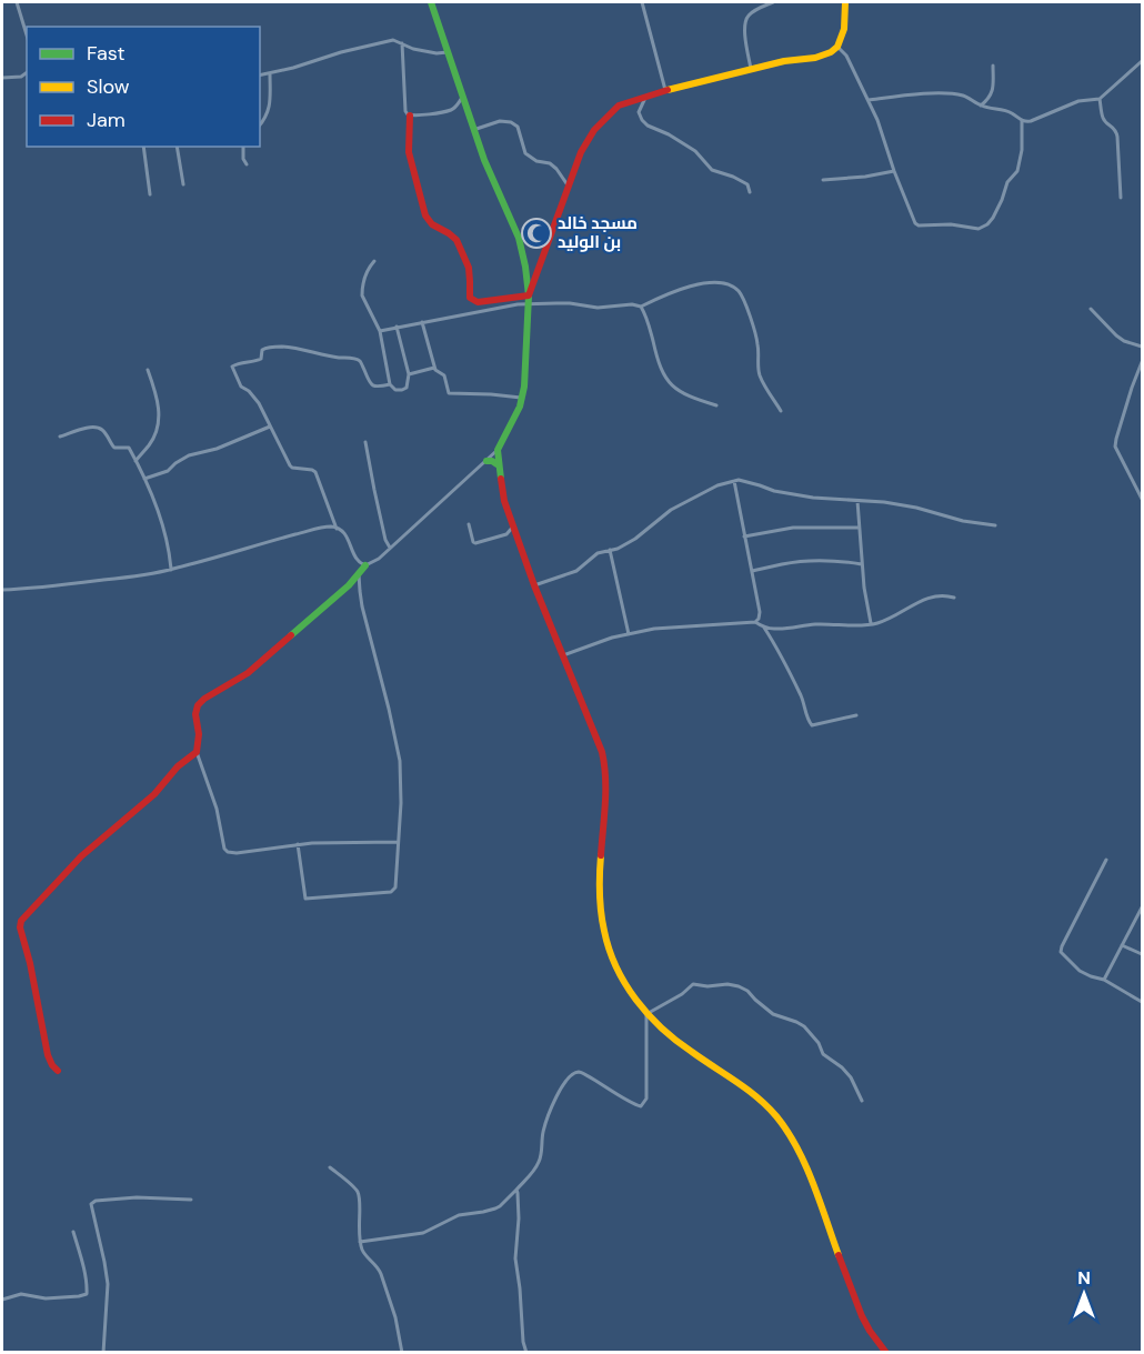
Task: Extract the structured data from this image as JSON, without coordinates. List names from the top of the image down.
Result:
{
  "places": {
    "mosque": ["مسجد خالد بن الوليد"]
  },
  "legend": ["Fast", "Slow", "Jam"],
  "north": "top"
}
